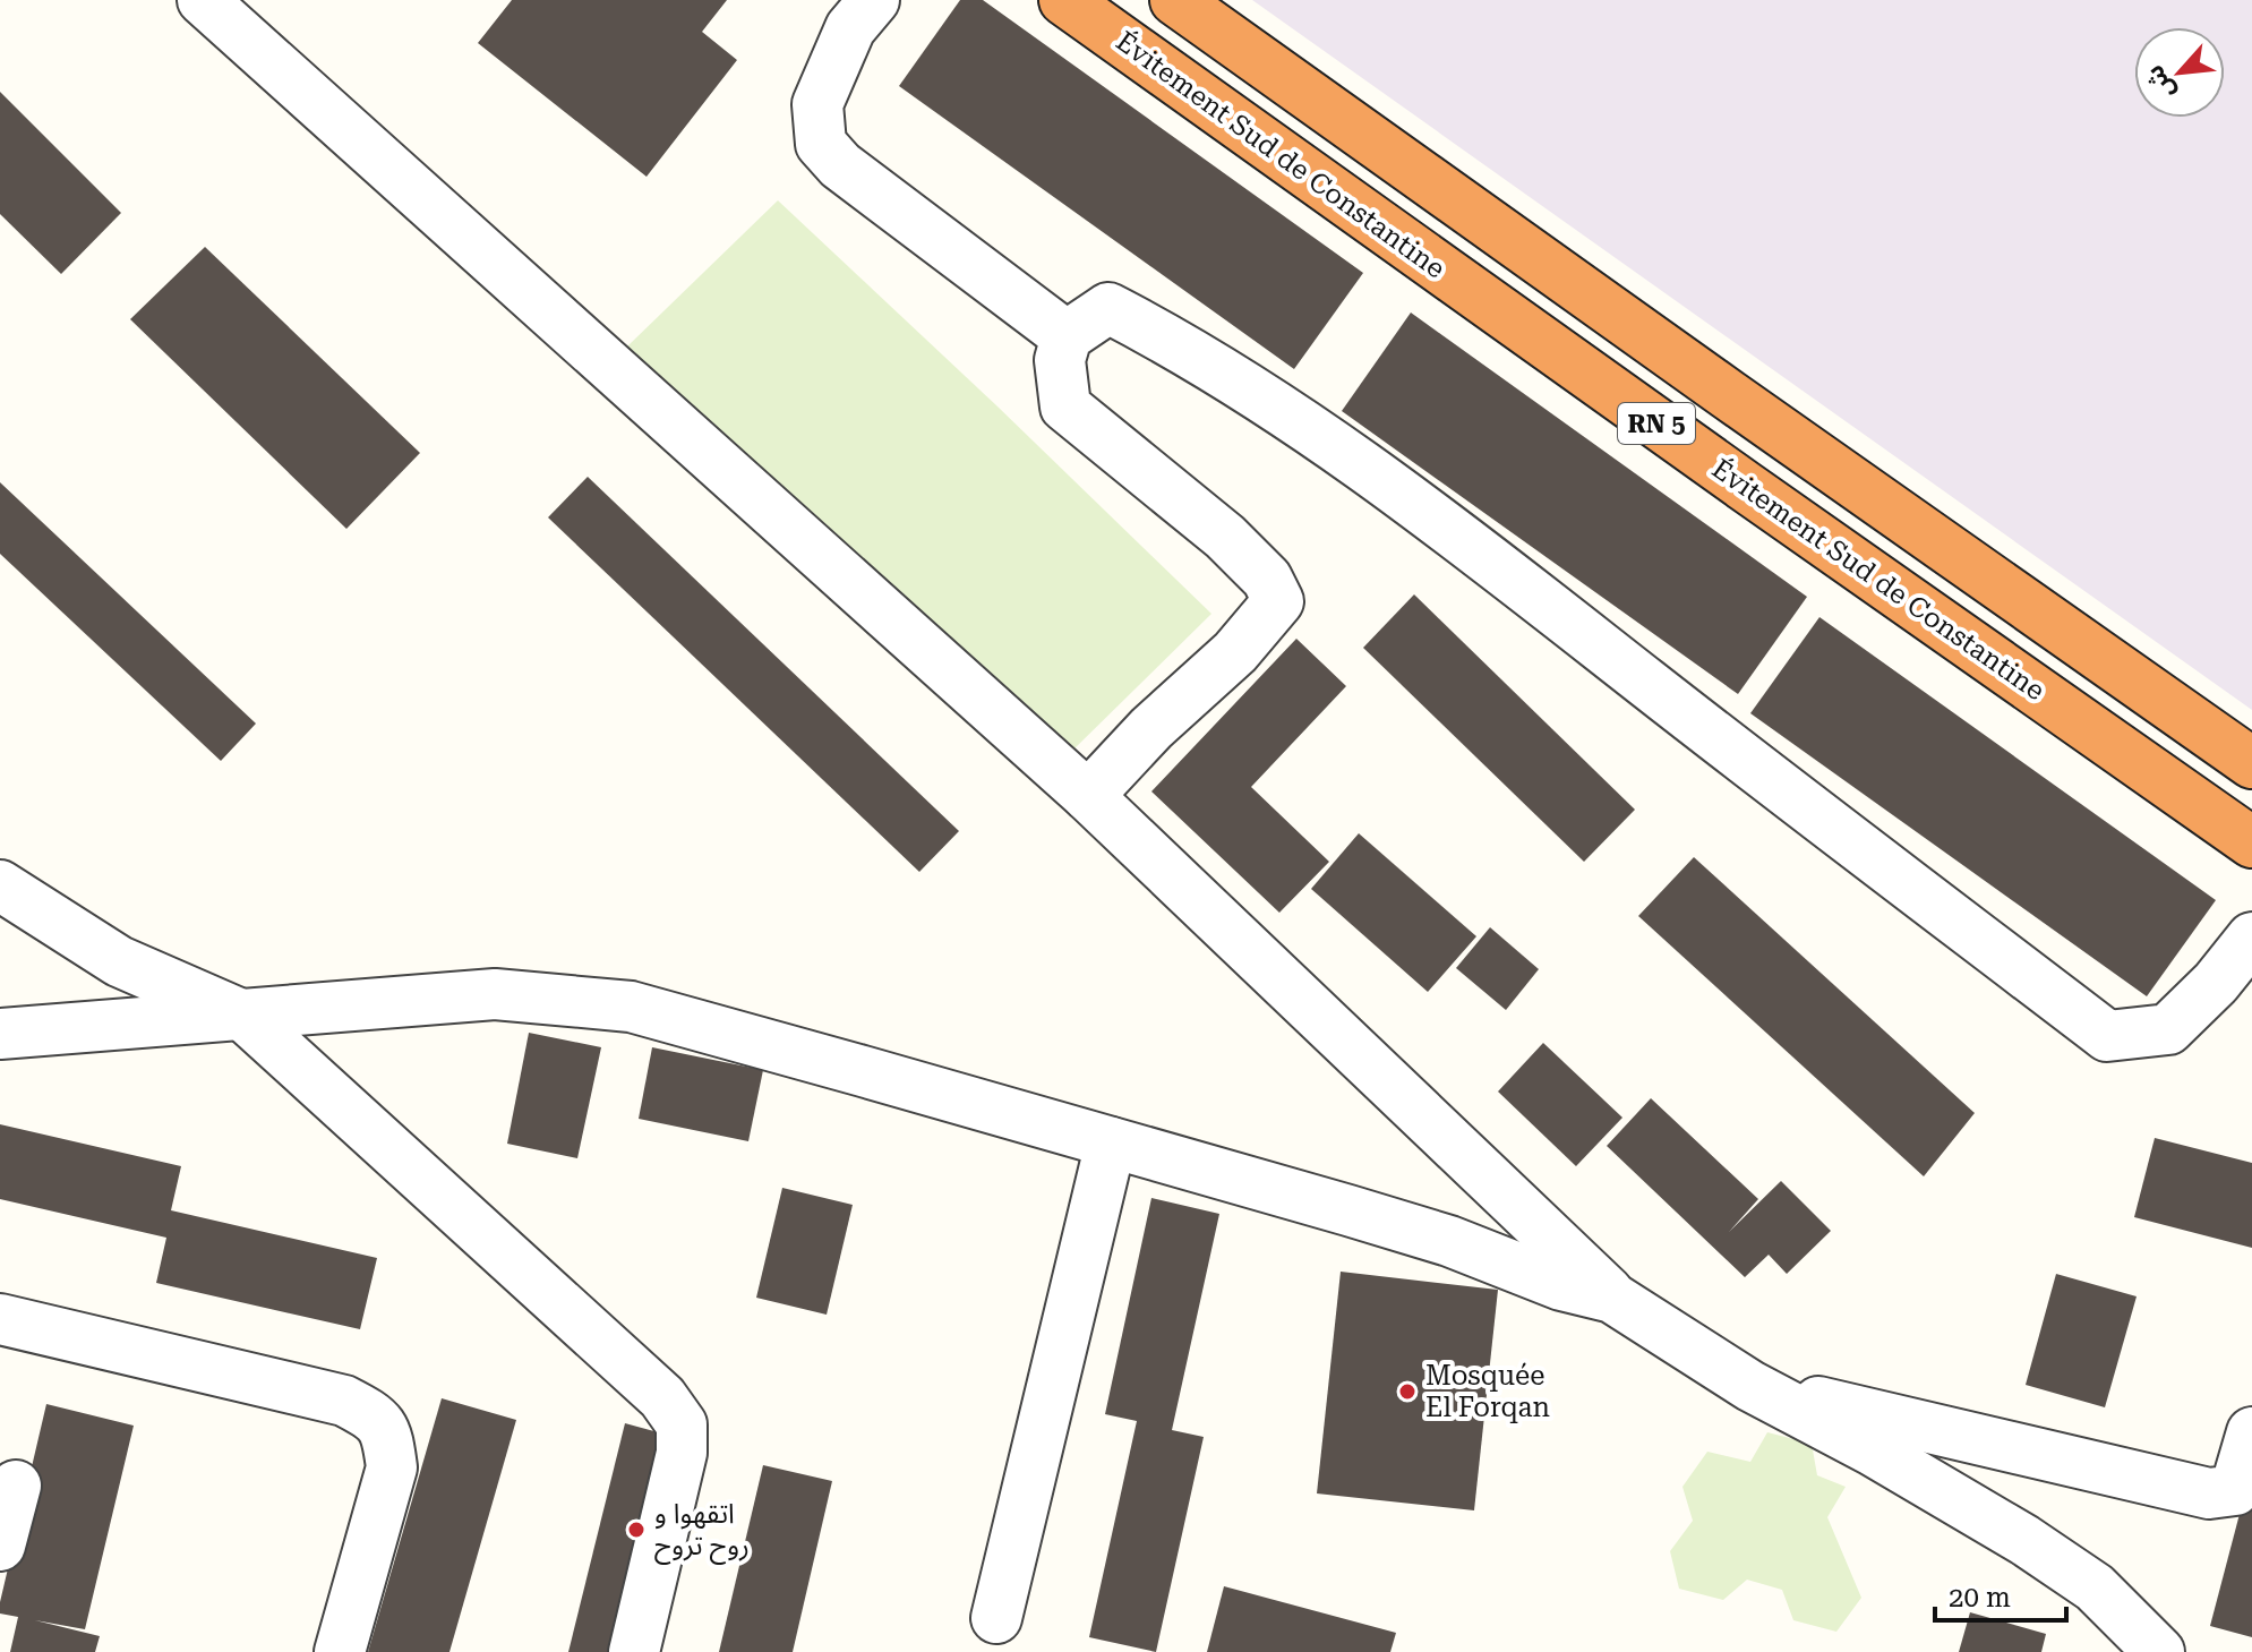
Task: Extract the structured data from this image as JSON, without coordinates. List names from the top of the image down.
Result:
{
  "streets": {
    "highway": ["Évitement Sud de Constantine", "RN 5"]
  },
  "places": ["Mosquée El Forqan", "اتقهوا و روح تروح"],
  "scale_bar": "20 m",
  "north": "bottom left"
}
